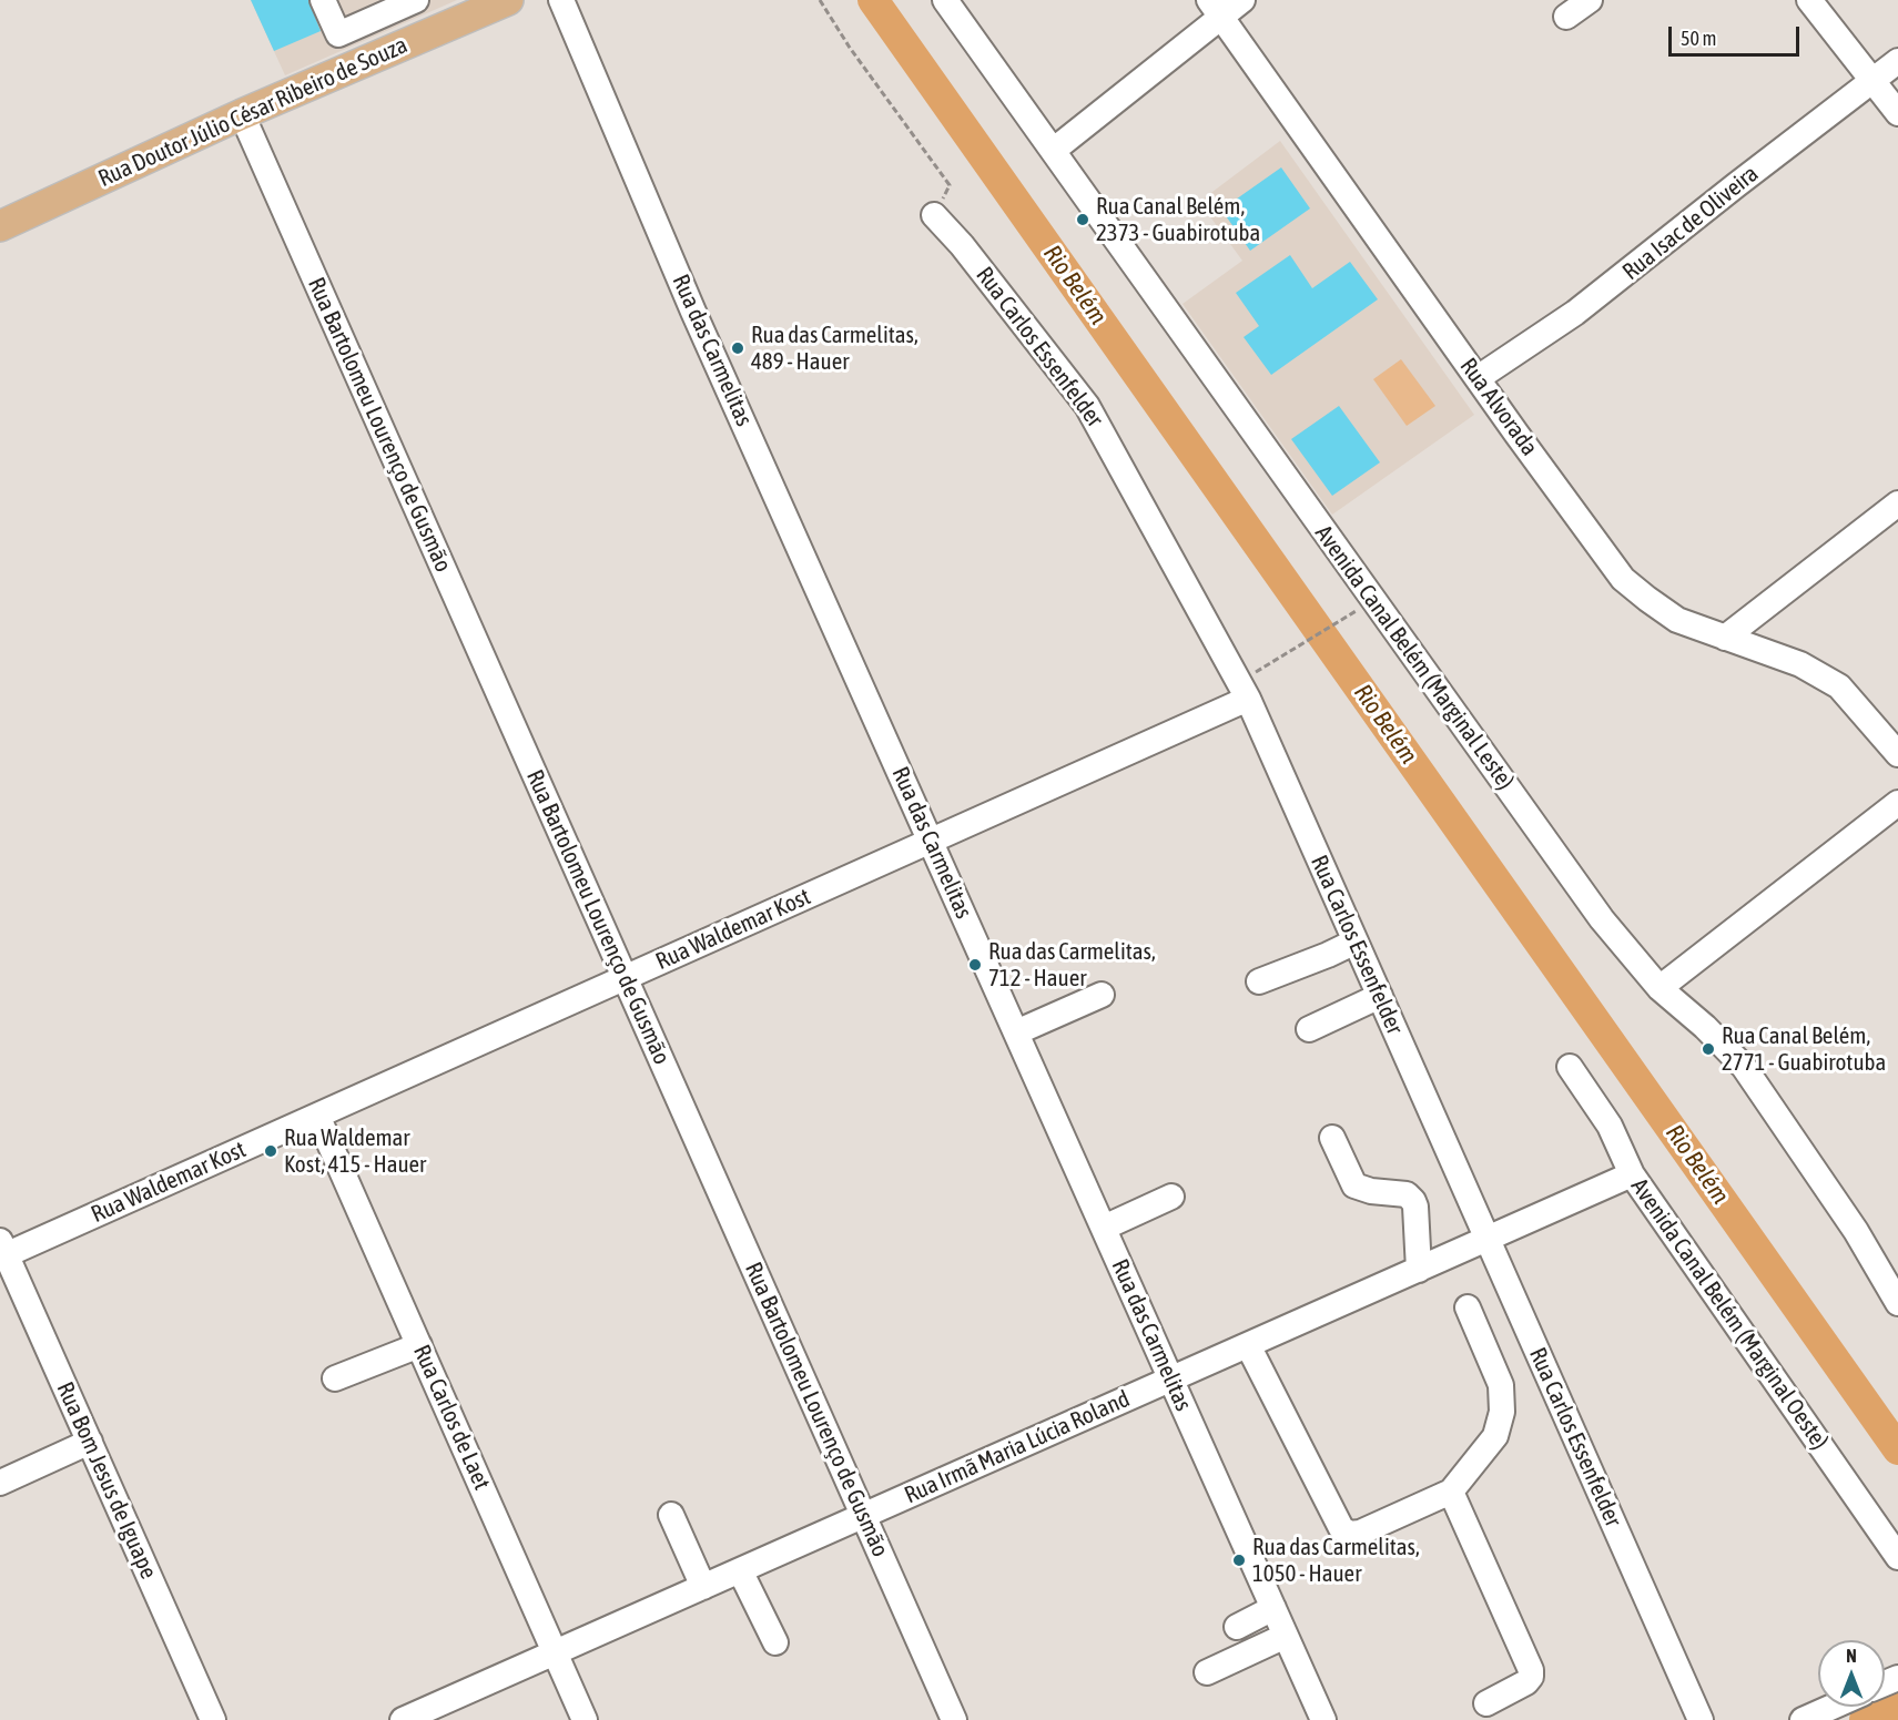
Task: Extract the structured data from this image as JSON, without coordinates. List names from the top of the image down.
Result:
{
  "streets": {
    "main road": ["Rua Doutor Júlio César Ribeiro de Souza"],
    "street": [
      "Rua Isac de Oliveira",
      "Rua Carlos Essenfelder",
      "Rua das Carmelitas",
      "Rua Alvorada",
      "Rua Bartolomeu Lourenço de Gusmão",
      "Avenida Canal Belém (Marginal Leste)",
      "Rua Waldemar Kost",
      "Avenida Canal Belém (Marginal Oeste)",
      "Rua Carlos de Laet",
      "Rua Irmã Maria Lúcia Roland",
      "Rua Bom Jesus de Iguape"
    ]
  },
  "crossings": [
    ["Rua Doutor Júlio César Ribeiro de Souza", "Rua Bartolomeu Lourenço de Gusmão"],
    ["Rua Isac de Oliveira", "Rua Alvorada"],
    ["Rua Carlos Essenfelder", "Rua Waldemar Kost"],
    ["Rua Carlos Essenfelder", "Rua Irmã Maria Lúcia Roland"],
    ["Rua das Carmelitas", "Rua Waldemar Kost"],
    ["Rua das Carmelitas", "Rua Irmã Maria Lúcia Roland"],
    ["Rua Bartolomeu Lourenço de Gusmão", "Rua Waldemar Kost"],
    ["Rua Bartolomeu Lourenço de Gusmão", "Rua Irmã Maria Lúcia Roland"],
    ["Rua Waldemar Kost", "Rua Carlos de Laet"],
    ["Rua Waldemar Kost", "Rua Bom Jesus de Iguape"],
    ["Avenida Canal Belém (Marginal Oeste)", "Rua Irmã Maria Lúcia Roland"],
    ["Rua Carlos de Laet", "Rua Irmã Maria Lúcia Roland"]
  ],
  "water": ["Rio Belém"],
  "places": [
    "Rua Canal Belém, 2373 - Guabirotuba",
    "Rua das Carmelitas, 489 - Hauer",
    "Rua das Carmelitas, 712 - Hauer",
    "Rua Canal Belém, 2771 - Guabirotuba",
    "Rua Waldemar Kost, 415 - Hauer",
    "Rua das Carmelitas, 1050 - Hauer"
  ],
  "scale_bar": "50 m",
  "north": "top"
}
